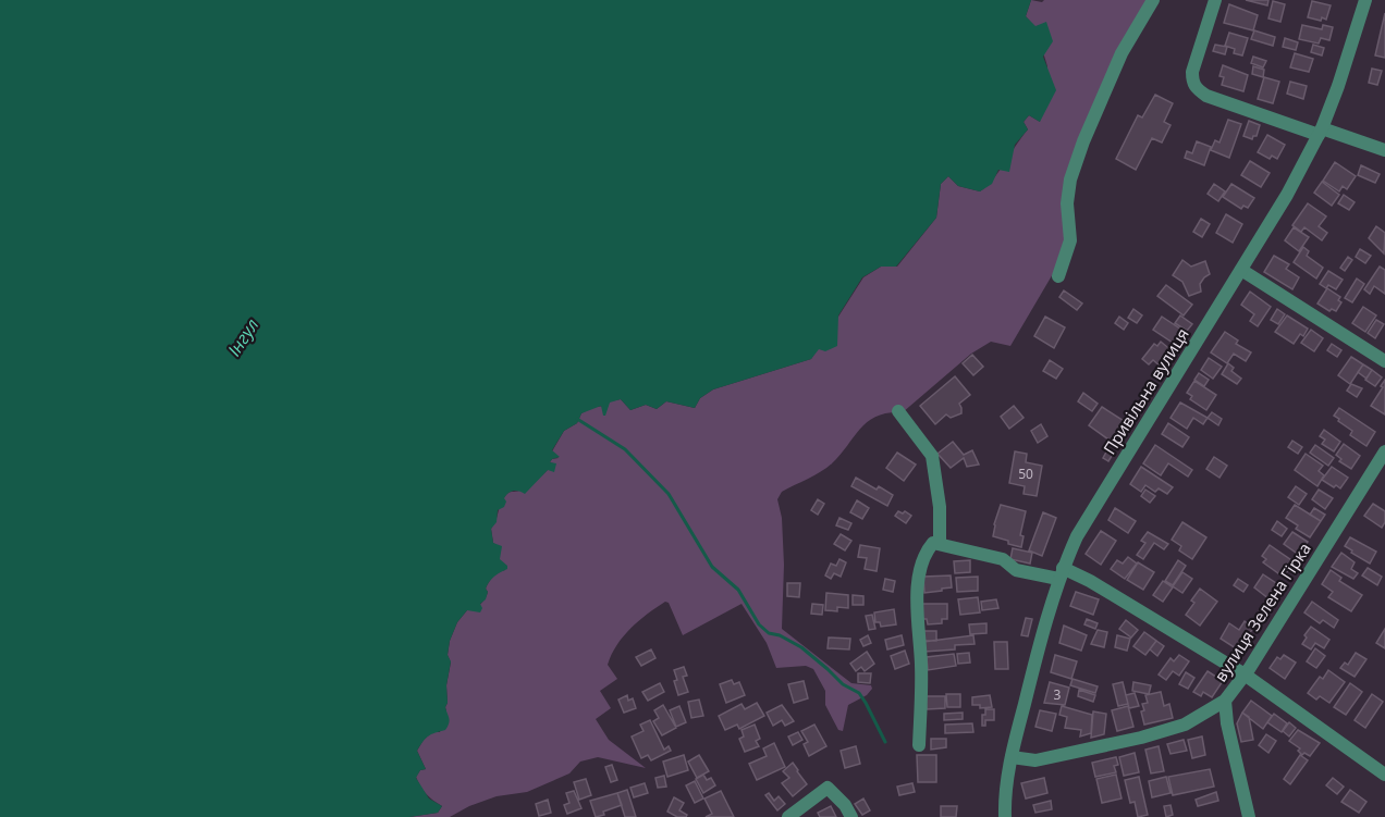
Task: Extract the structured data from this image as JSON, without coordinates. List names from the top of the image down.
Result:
{
  "streets": {
    "street": ["Привільна вулиця", "вулиця Зелена Гірка"]
  },
  "crossings": [
    ["Привільна вулиця", "вулиця Зелена Гірка"]
  ],
  "water": ["Інгул"],
  "house_numbers": ["50", "3"]
}
